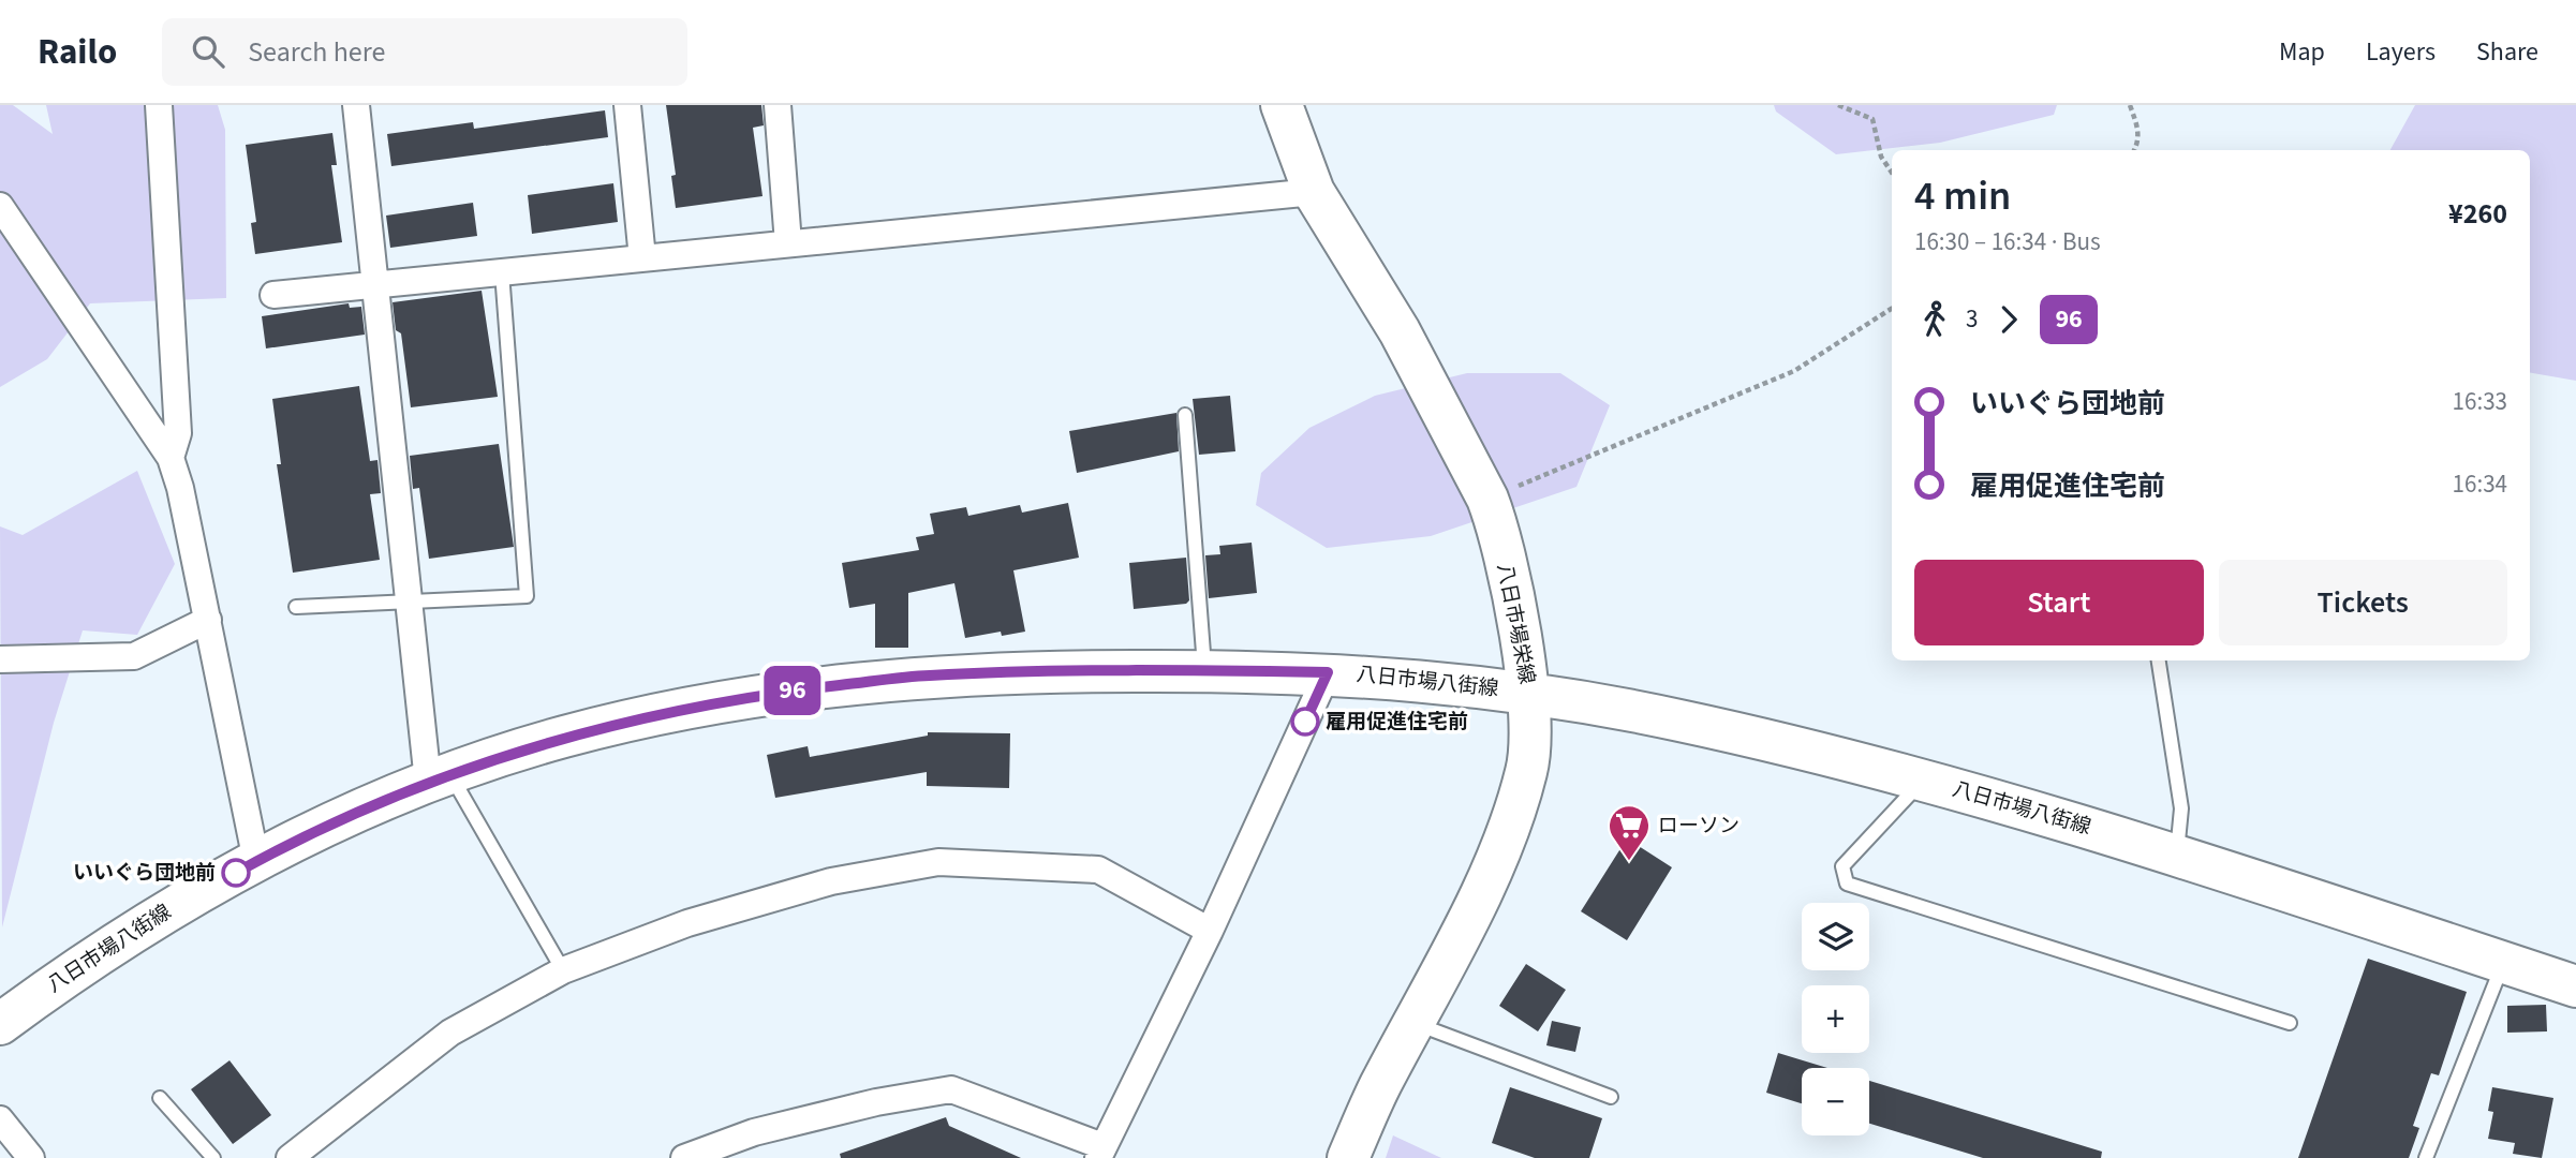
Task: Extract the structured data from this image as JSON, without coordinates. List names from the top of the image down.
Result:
{
  "streets": {
    "main road": ["八日市場栄線", "八日市場八街線"]
  },
  "crossings": [
    ["八日市場栄線", "八日市場八街線"]
  ],
  "places": {
    "other": ["雇用促進住宅前", "いいぐら団地前"],
    "supermarket": ["ローソン"]
  },
  "lines": ["bus line 96"],
  "page": {
    "header": "Railo",
    "search": "Search here",
    "nav": ["Map", "Layers", "Share"],
    "on_map": "96",
    "heading": ["4 min", "16:30 – 16:34 · Bus", "¥260"],
    "legs": ["3", "96"],
    "list": [
      {
        "name": "いいぐら団地前",
        "value": "16:33"
      },
      {
        "name": "雇用促進住宅前",
        "value": "16:34"
      }
    ],
    "buttons": ["Start", "Tickets"],
    "map_buttons": ["+", "−"]
  }
}
